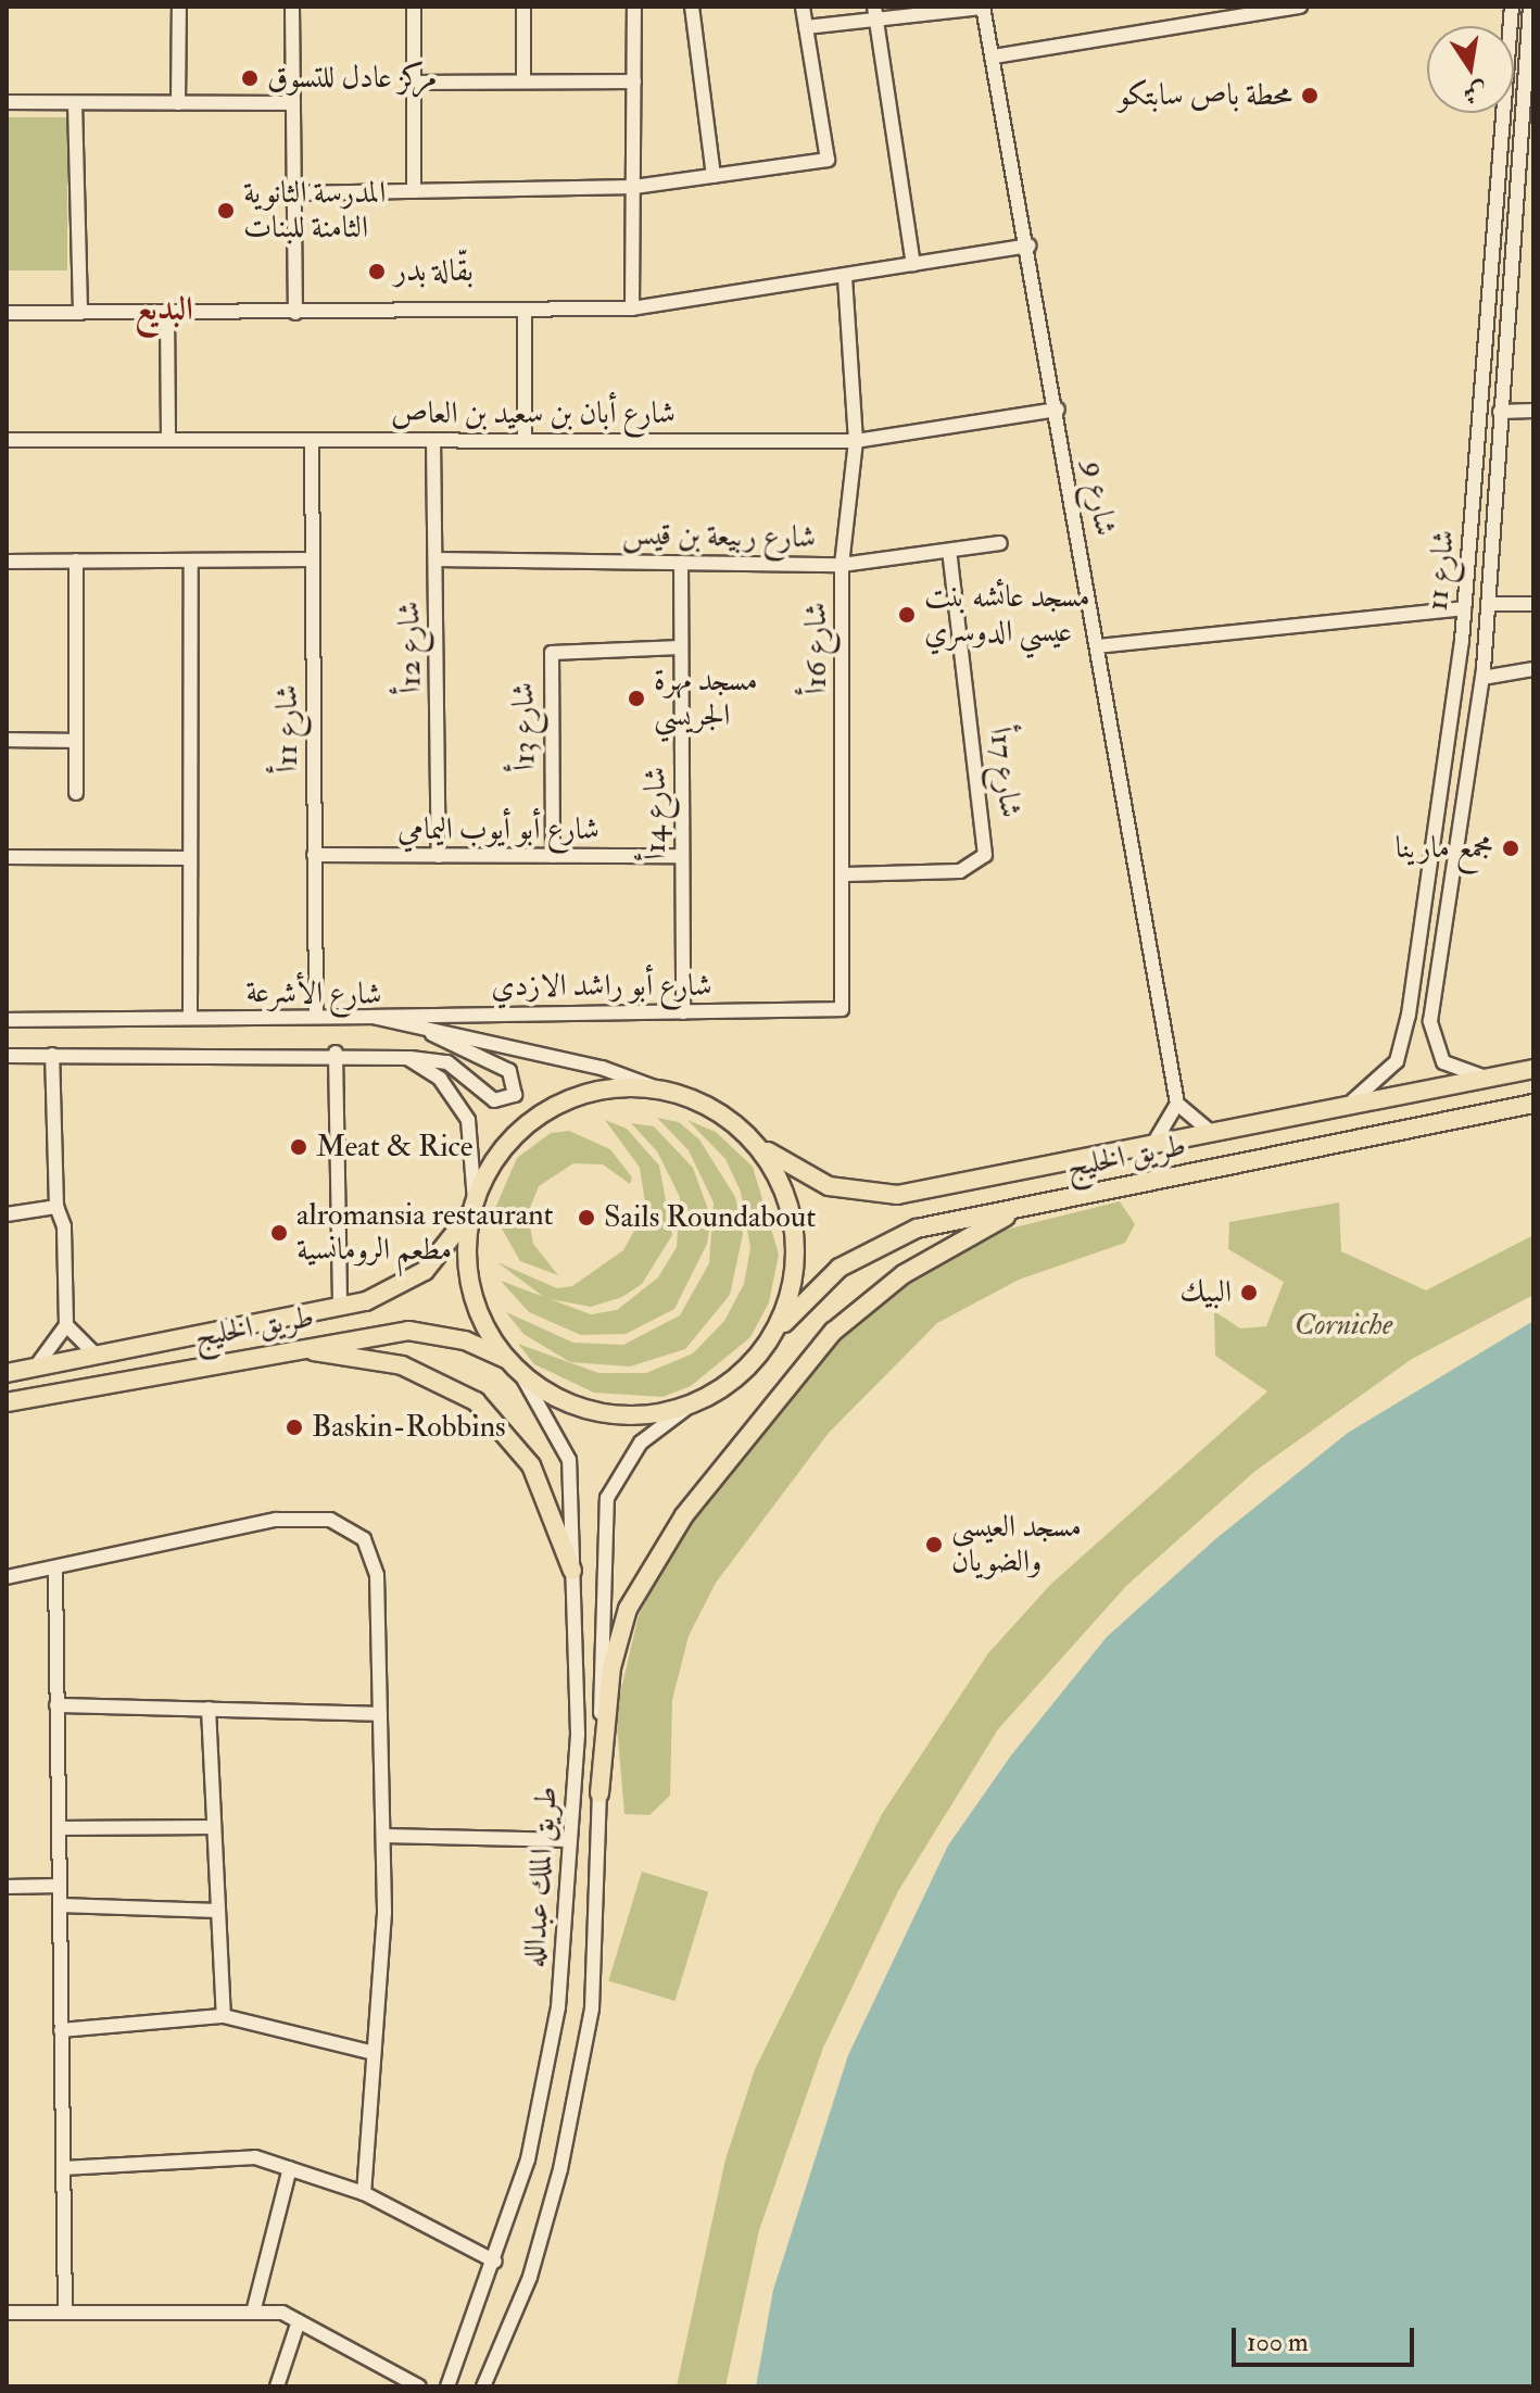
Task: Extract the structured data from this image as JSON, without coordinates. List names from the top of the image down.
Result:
{
  "streets": {
    "main road": ["طريق الخليج"],
    "street": [
      "شارع أبان بن سعيد بن العاص",
      "شارع 9",
      "شارع ربيعة بن قيس",
      "شارع 11",
      "شارع 12أ",
      "شارع 16أ",
      "شارع 13أ",
      "شارع 11أ",
      "شارع 17أ",
      "شارع 14أ",
      "شارع أبو أيوب اليمامي",
      "شارع أبو راشد الازدي",
      "شارع الأشرعة",
      "طريق الملك عبدالله"
    ]
  },
  "crossings": [
    ["شارع أبان بن سعيد بن العاص", "شارع 9"],
    ["شارع أبان بن سعيد بن العاص", "شارع 12أ"],
    ["شارع أبان بن سعيد بن العاص", "شارع 16أ"],
    ["شارع أبان بن سعيد بن العاص", "شارع 11أ"],
    ["شارع ربيعة بن قيس", "شارع 12أ"],
    ["شارع ربيعة بن قيس", "شارع 16أ"],
    ["شارع ربيعة بن قيس", "شارع 17أ"],
    ["شارع ربيعة بن قيس", "شارع 14أ"],
    ["شارع 11", "طريق الخليج"],
    ["شارع 12أ", "شارع أبو أيوب اليمامي"],
    ["شارع 16أ", "شارع 17أ"],
    ["شارع 16أ", "شارع أبو راشد الازدي"],
    ["شارع 13أ", "شارع 14أ"],
    ["شارع 13أ", "شارع أبو أيوب اليمامي"],
    ["شارع 11أ", "شارع أبو أيوب اليمامي"],
    ["شارع 11أ", "شارع الأشرعة"],
    ["شارع 14أ", "شارع أبو أيوب اليمامي"],
    ["شارع 14أ", "شارع أبو راشد الازدي"],
    ["شارع أبو راشد الازدي", "شارع الأشرعة"],
    ["شارع الأشرعة", "طريق الخليج"],
    ["طريق الخليج", "طريق الملك عبدالله"]
  ],
  "districts": ["البديع"],
  "parks": ["Corniche"],
  "places": [
    "مركز عادل للتسوق",
    "محطة باص سابتكو",
    "المدرسة الثانوية الثامنة للبنات",
    "بقّالة بدر",
    "مسجد عائشه بنت عيسي الدوسري",
    "مسجد مهرة الجريسي",
    "مجمع مارينا",
    "Meat & Rice",
    "Sails Roundabout",
    "alromansia restaurant مطعم الرومانسية",
    "البيك",
    "Baskin-Robbins",
    "مسجد العيسى والضويان"
  ],
  "scale_bar": "100 m",
  "north": "bottom"
}
